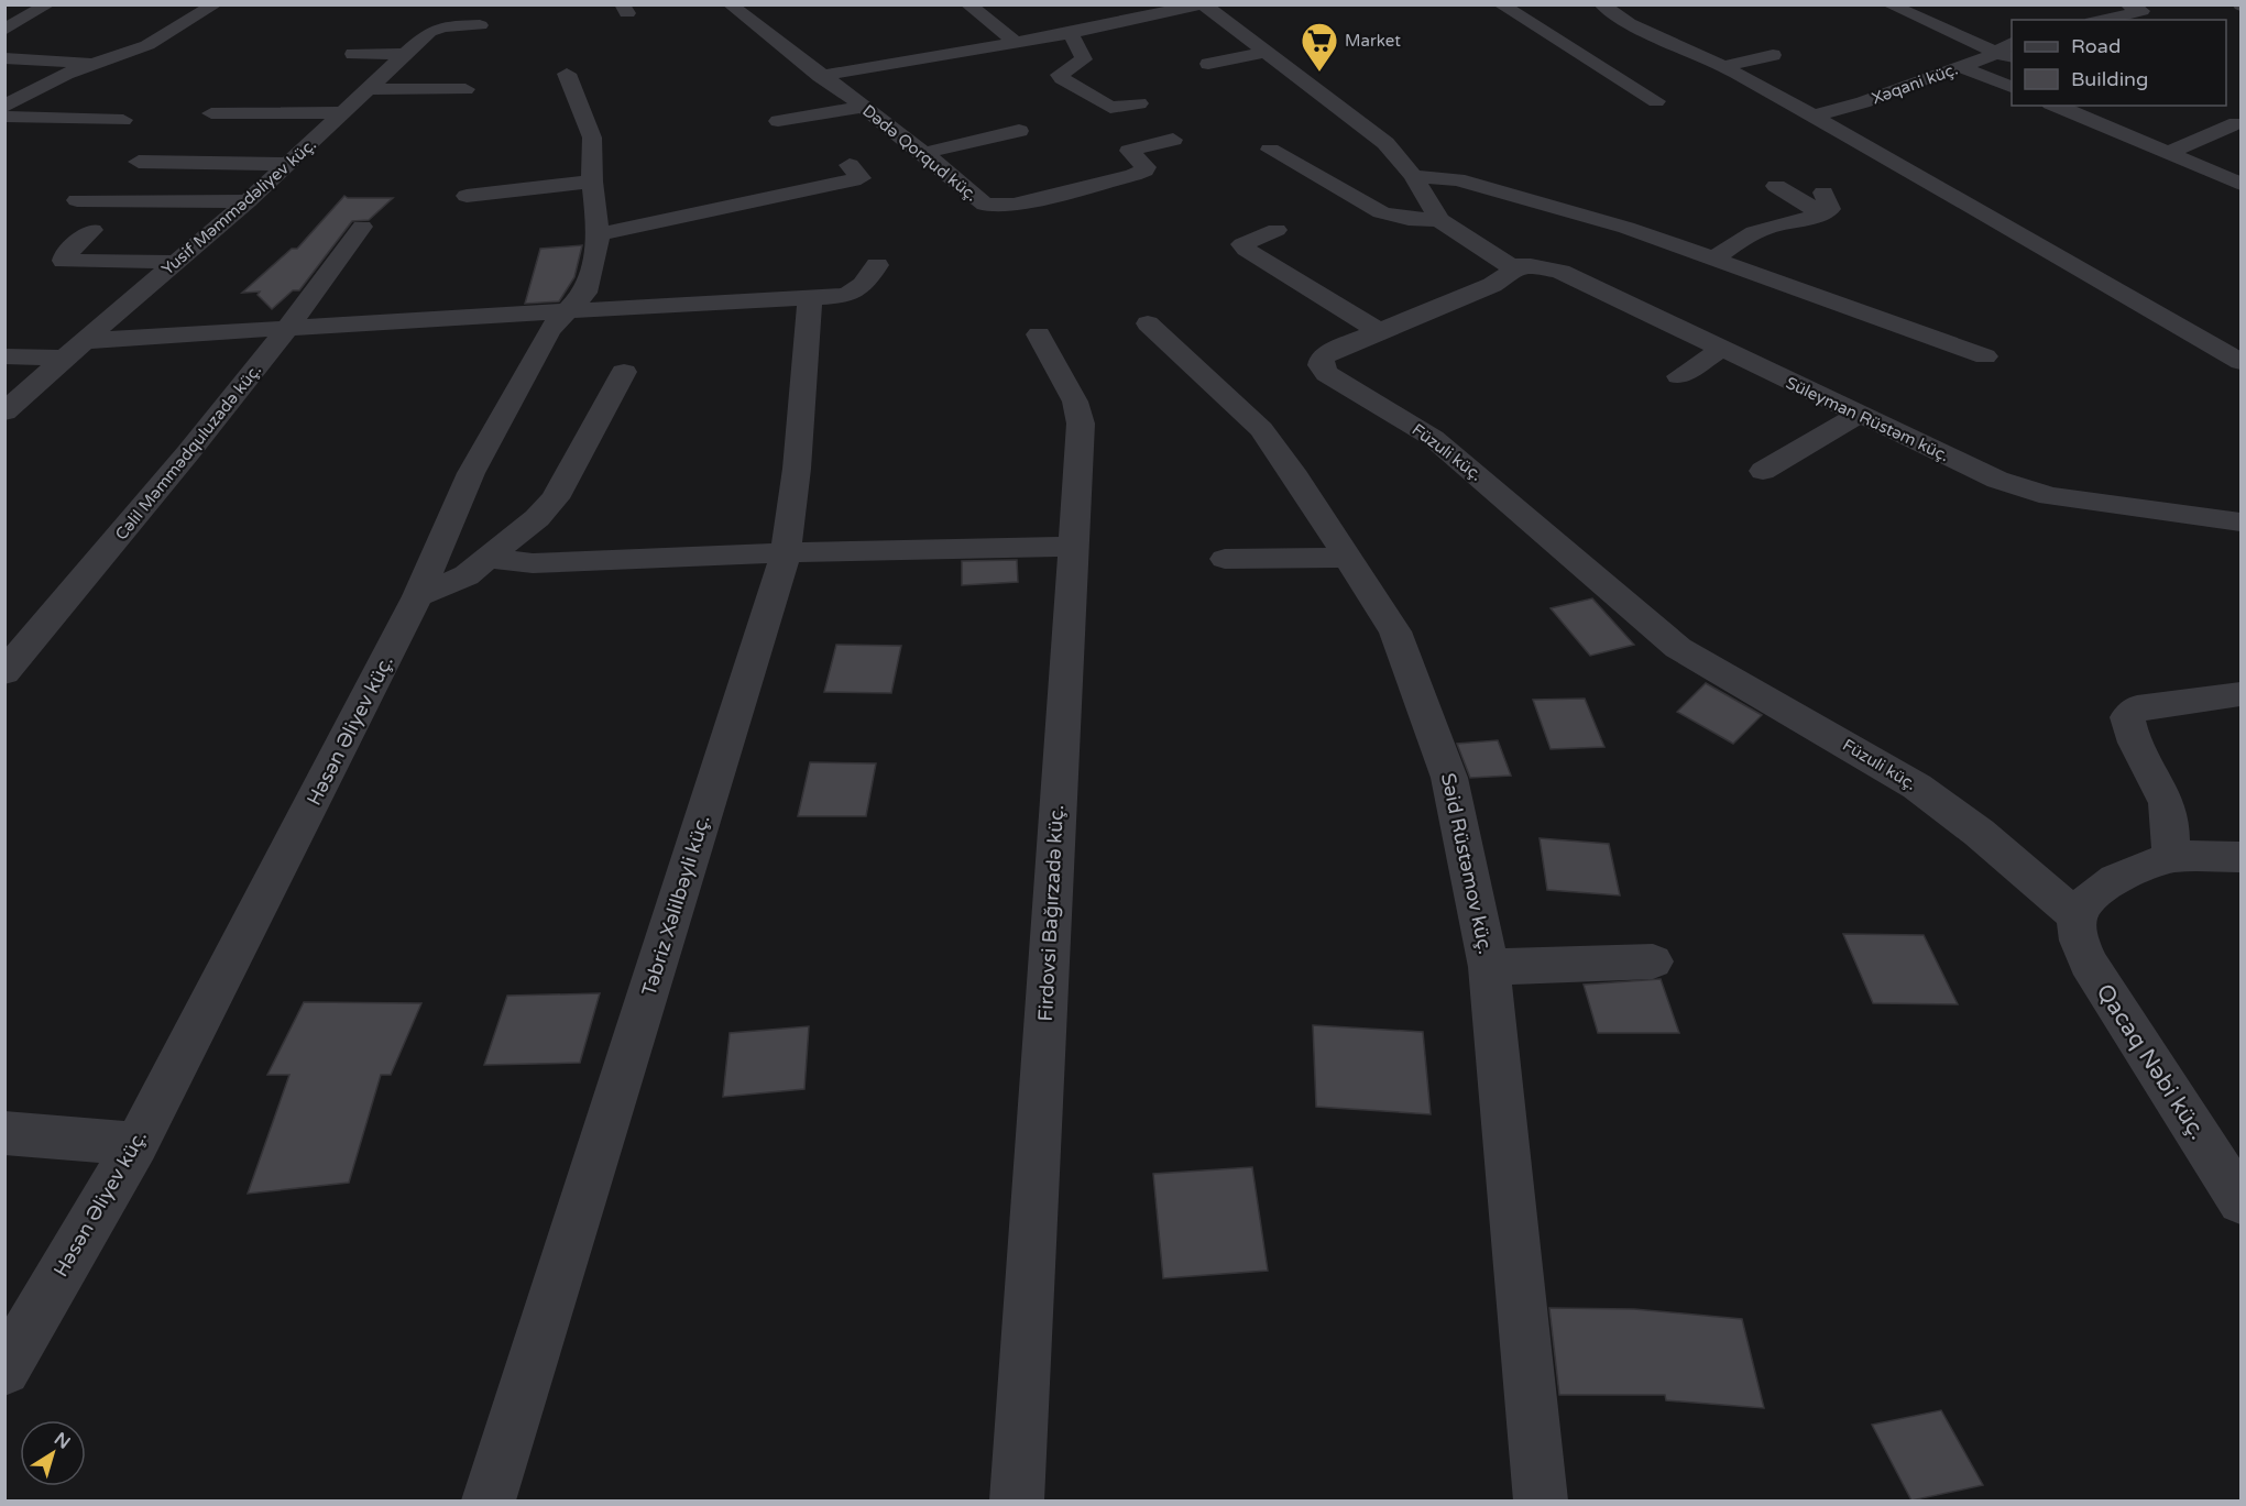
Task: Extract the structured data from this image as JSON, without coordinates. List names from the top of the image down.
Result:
{
  "streets": {
    "street": [
      "Xəqani küç.",
      "Dədə Qorqud küç.",
      "Yusif Məmmədəliyev küç.",
      "Süleyman Rüstəm küç.",
      "Cəlil Məmmədquluzadə küç.",
      "Füzuli küç.",
      "Həsən Əliyev küç.",
      "Səid Rüstəmov küç.",
      "Təbriz Xəlilbəyli küç.",
      "Firdovsi Bağırzadə küç.",
      "Qacaq Nəbi küç."
    ]
  },
  "crossings": [
    ["Süleyman Rüstəm küç.", "Füzuli küç."],
    ["Füzuli küç.", "Qacaq Nəbi küç."]
  ],
  "places": {
    "supermarket": ["Market"]
  },
  "legend": ["Road", "Building"],
  "north": "top right"
}
